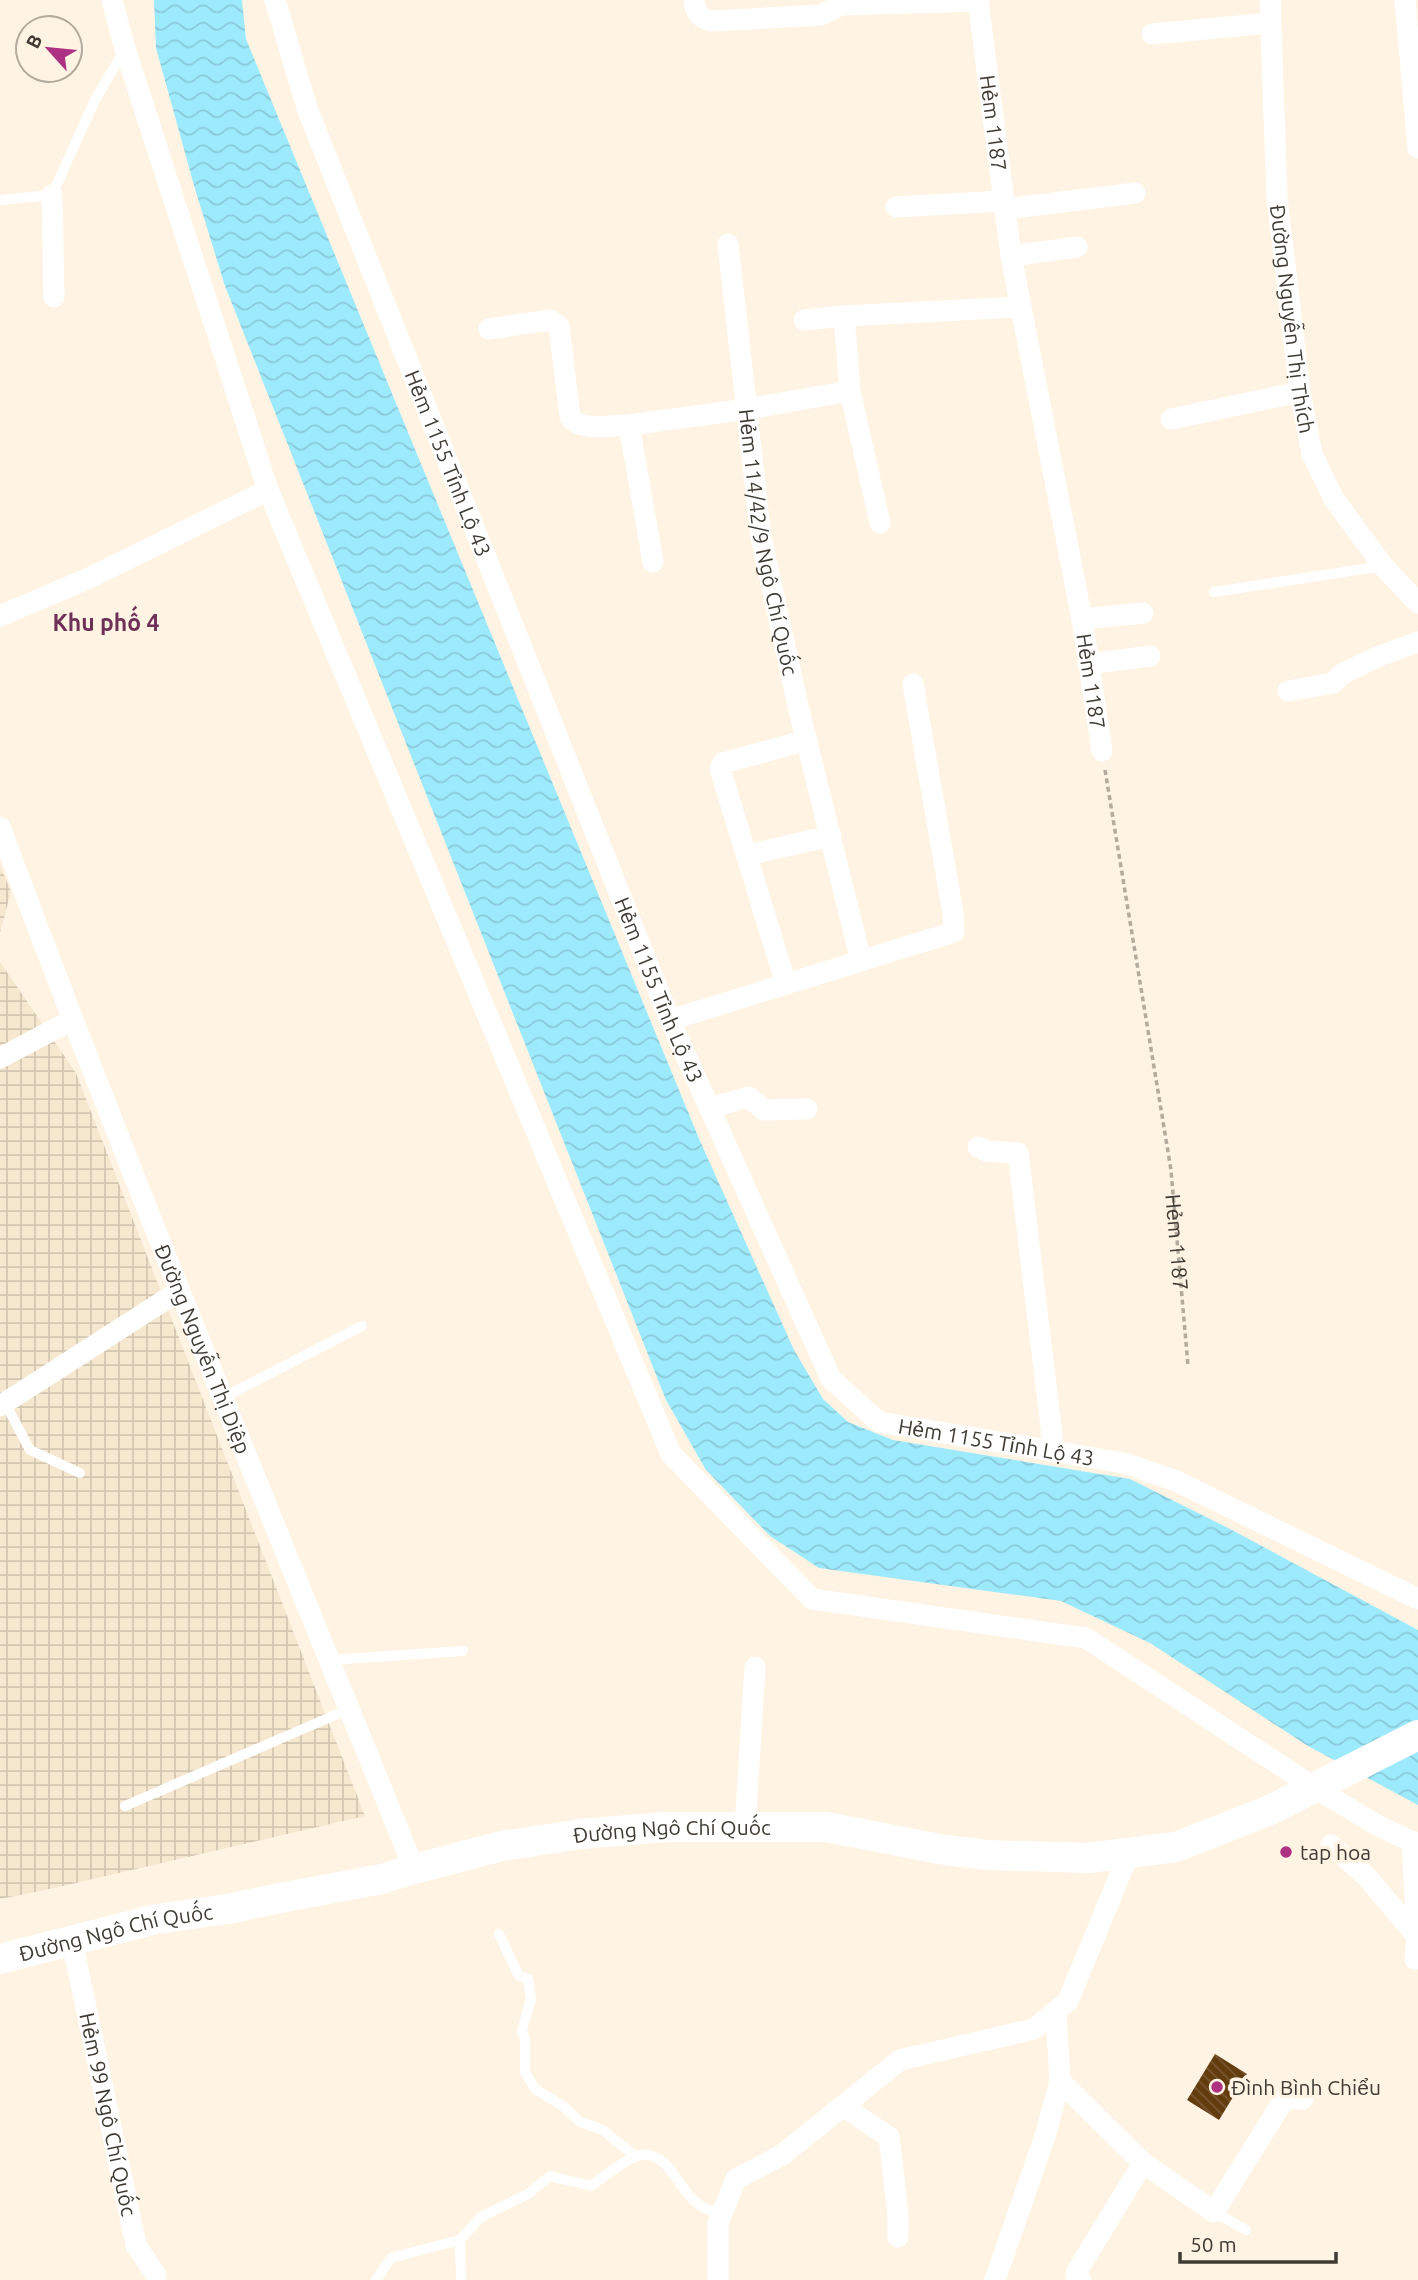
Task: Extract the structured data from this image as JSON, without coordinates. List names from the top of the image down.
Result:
{
  "streets": {
    "main road": ["Đường Ngô Chí Quốc"],
    "street": [
      "Hẻm 1187",
      "Đường Nguyễn Thị Thích",
      "Hẻm 1155 Tỉnh Lộ 43",
      "Hẻm 114/42/9 Ngô Chí Quốc",
      "Đường Nguyễn Thị Diệp",
      "Hẻm 99 Ngô Chí Quốc"
    ]
  },
  "crossings": [
    ["Đường Nguyễn Thị Diệp", "Đường Ngô Chí Quốc"],
    ["Đường Ngô Chí Quốc", "Hẻm 99 Ngô Chí Quốc"]
  ],
  "districts": ["Khu phố 4"],
  "places": ["tap hoa", "Đình Bình Chiểu"],
  "scale_bar": "50 m",
  "north": "top left"
}
